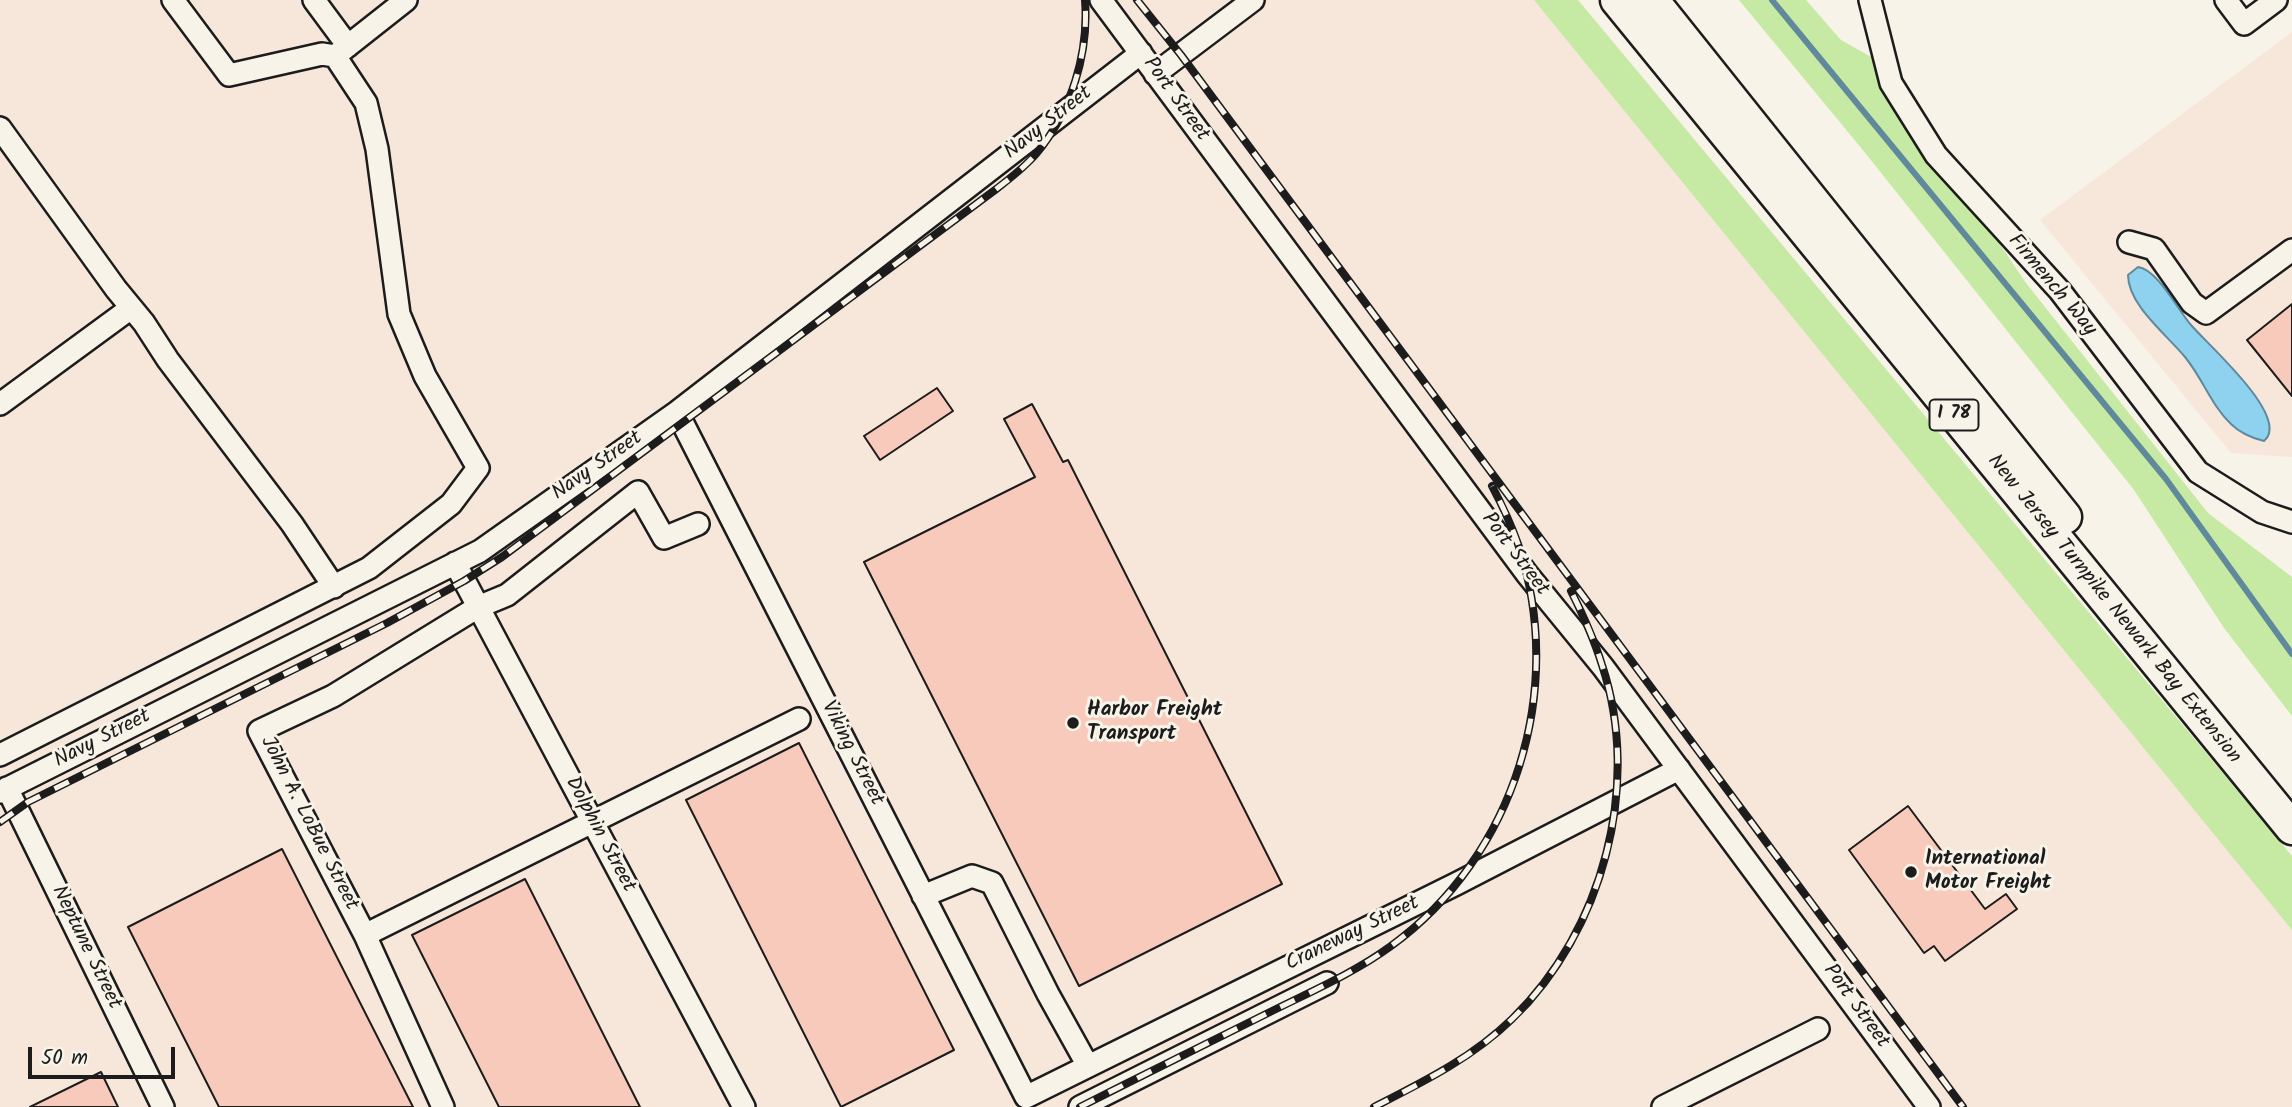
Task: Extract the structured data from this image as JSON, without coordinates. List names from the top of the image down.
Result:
{
  "streets": {
    "highway": ["I 78", "New Jersey Turnpike Newark Bay Extension"],
    "street": [
      "Port Street",
      "Navy Street",
      "Firmench Way",
      "Viking Street",
      "John A. LoBue Street",
      "Dolphin Street",
      "Craneway Street",
      "Neptune Street"
    ]
  },
  "crossings": [
    ["Port Street", "Navy Street"],
    ["Port Street", "Craneway Street"],
    ["Navy Street", "Viking Street"],
    ["Navy Street", "Dolphin Street"],
    ["Navy Street", "Neptune Street"],
    ["Viking Street", "Craneway Street"],
    ["John A. LoBue Street", "Dolphin Street"]
  ],
  "places": ["Harbor Freight Transport", "International Motor Freight"],
  "scale_bar": "50 m"
}
